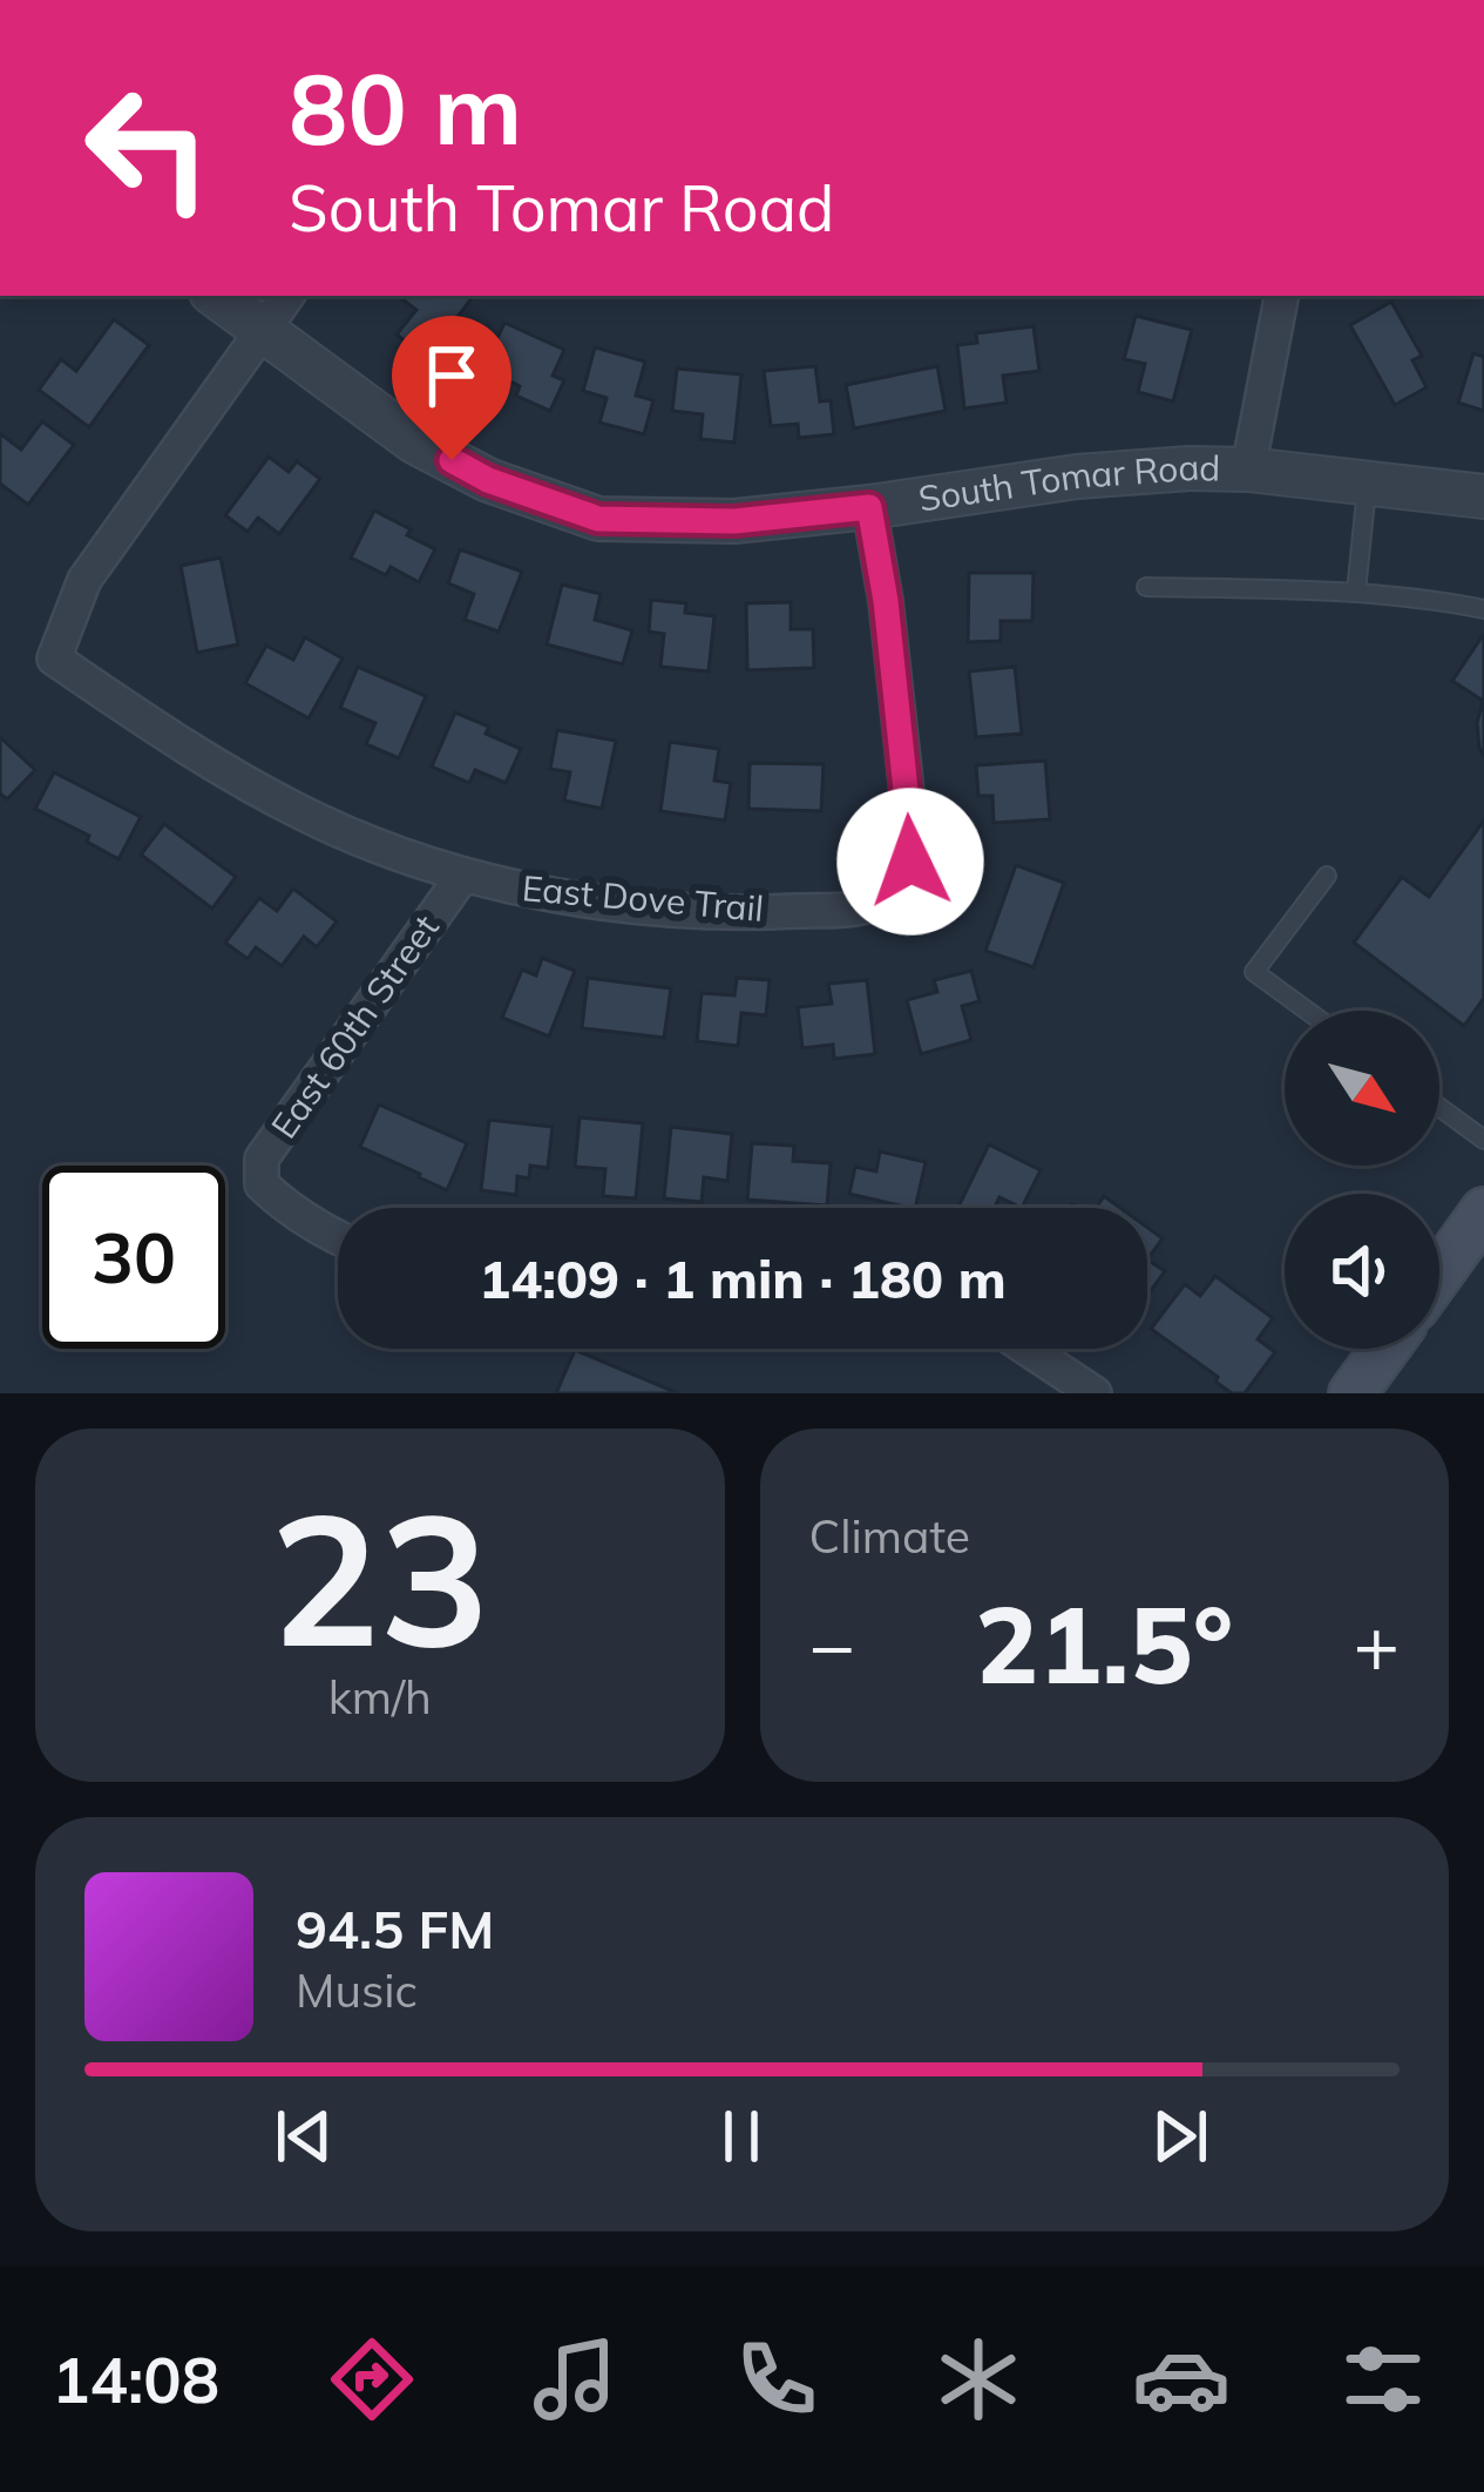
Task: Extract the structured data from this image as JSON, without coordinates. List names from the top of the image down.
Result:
{
  "streets": {
    "street": ["South Tomar Road", "East Dove Trail", "East 60th Street"]
  },
  "crossings": [
    ["South Tomar Road", "East Dove Trail"],
    ["East Dove Trail", "East 60th Street"]
  ],
  "north": "bottom right",
  "page": {
    "turn": ["80 m", "South Tomar Road"],
    "limit": "30",
    "trip": "14:09 · 1 min · 180 m",
    "tile": [
      ["23", "km/h"],
      "Climate"
    ],
    "heat": ["−", "21.5°", "+"],
    "song": ["94.5 FM", "Music"],
    "tabs": "14:08"
  }
}
